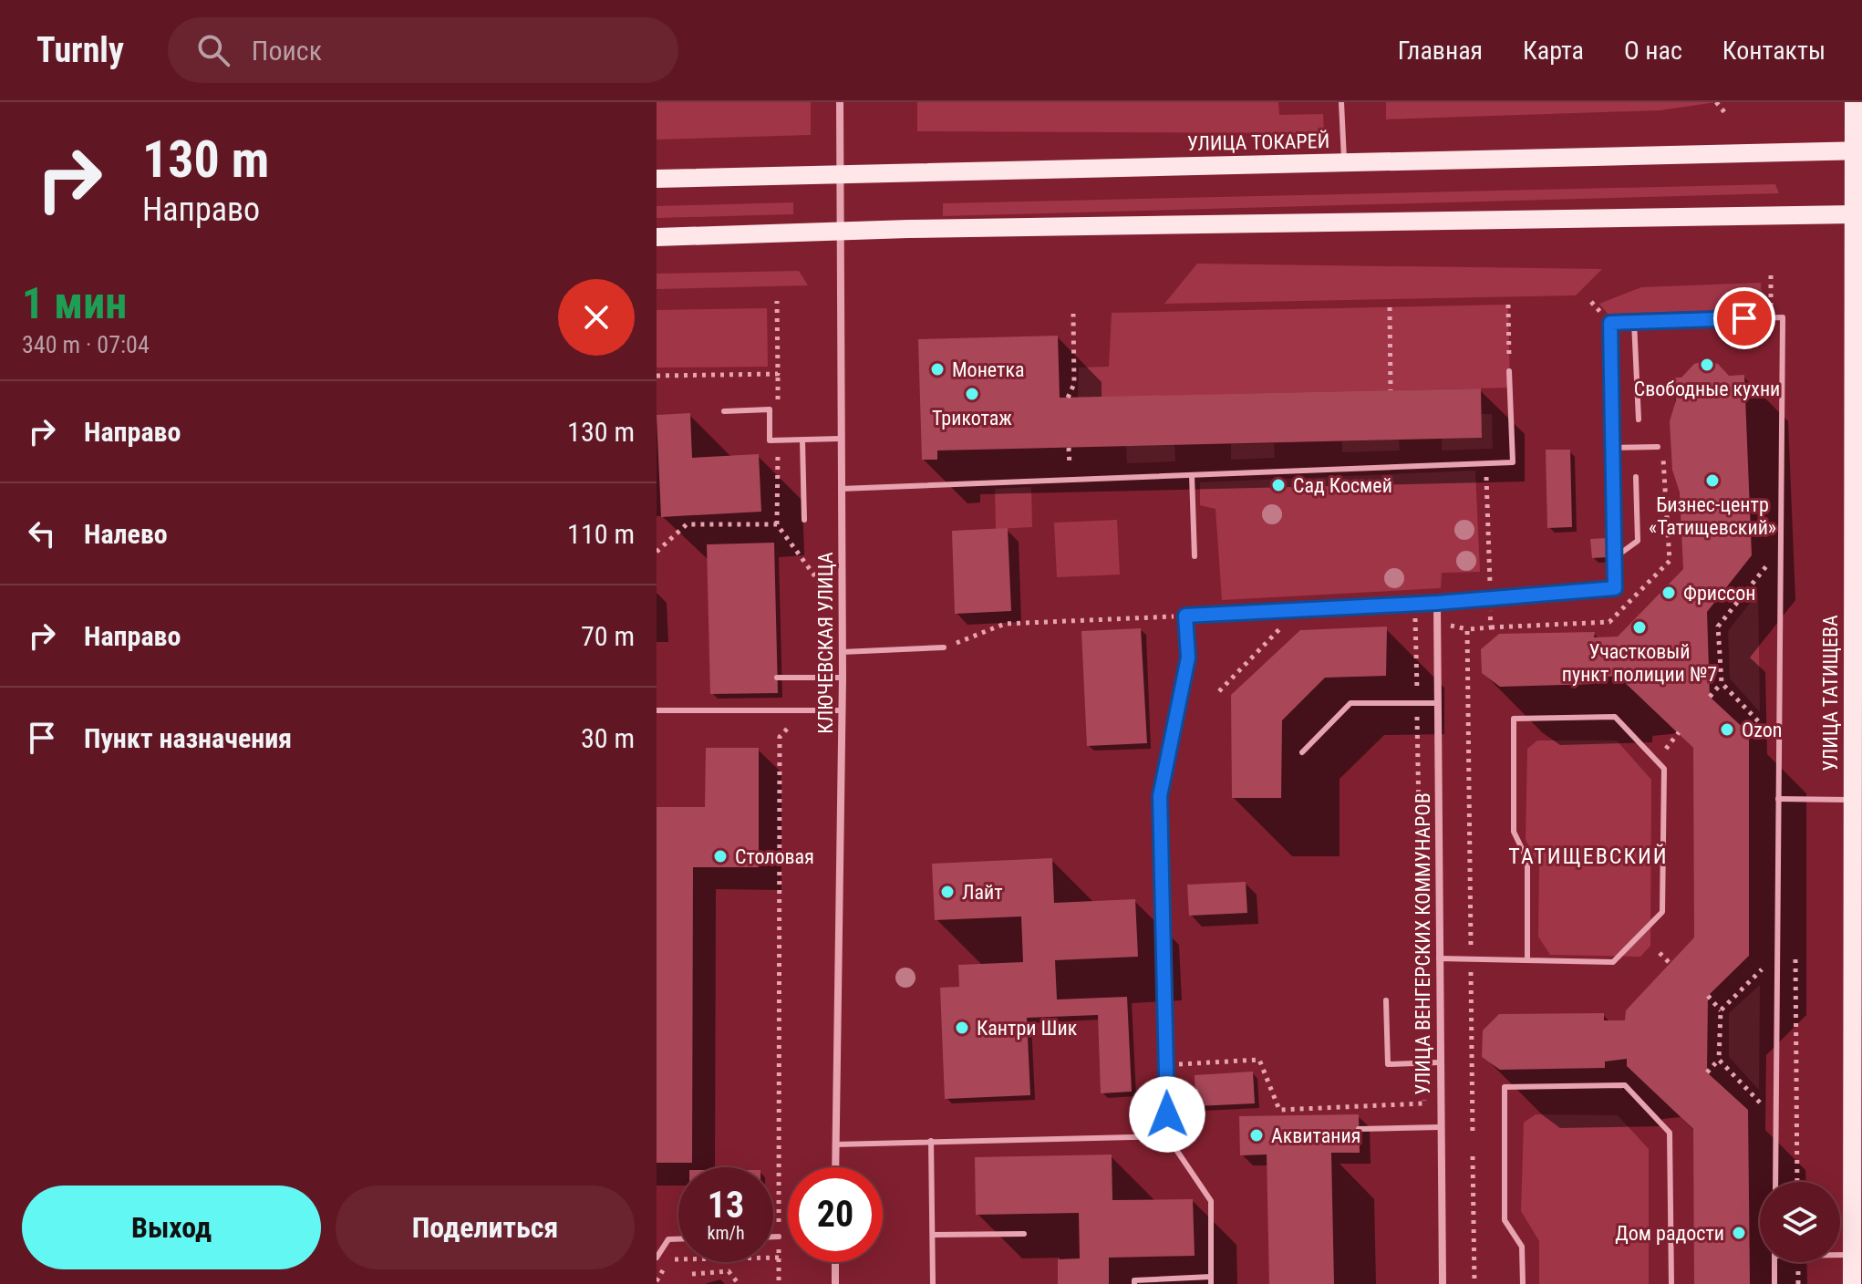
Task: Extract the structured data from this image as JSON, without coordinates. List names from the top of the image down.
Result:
{
  "streets": {
    "main road": ["УЛИЦА ТОКАРЕЙ", "УЛИЦА ТАТИЩЕВА"],
    "street": ["КЛЮЧЕВСКАЯ УЛИЦА", "УЛИЦА ВЕНГЕРСКИХ КОММУНАРОВ"]
  },
  "crossings": [
    ["УЛИЦА ТОКАРЕЙ", "КЛЮЧЕВСКАЯ УЛИЦА"],
    ["УЛИЦА ТОКАРЕЙ", "УЛИЦА ТАТИЩЕВА"]
  ],
  "districts": ["ТАТИЩЕВСКИЙ"],
  "places": [
    "Свободные кухни",
    "Монетка",
    "Трикотаж",
    "Бизнес-центр «Татищевский»",
    "Сад Космей",
    "Фриссон",
    "Участковый пункт полиции №7",
    "Ozon",
    "Столовая",
    "Лайт",
    "Кантри Шик",
    "Аквитания",
    "Дом радости"
  ],
  "page": {
    "header": "Turnly",
    "search": "Поиск",
    "nav": [
      "Главная",
      "Карта",
      "О нас",
      "Контакты"
    ],
    "turn": ["130 m", "Направо"],
    "heading": ["1 мин", "340 m · 07:04"],
    "list": [
      {
        "name": "Направо",
        "value": "130 m"
      },
      {
        "name": "Налево",
        "value": "110 m"
      },
      {
        "name": "Направо",
        "value": "70 m"
      },
      {
        "name": "Пункт назначения",
        "value": "30 m"
      }
    ],
    "speed": "13 km/h",
    "limit": "20",
    "buttons": ["Выход", "Поделиться"]
  }
}
